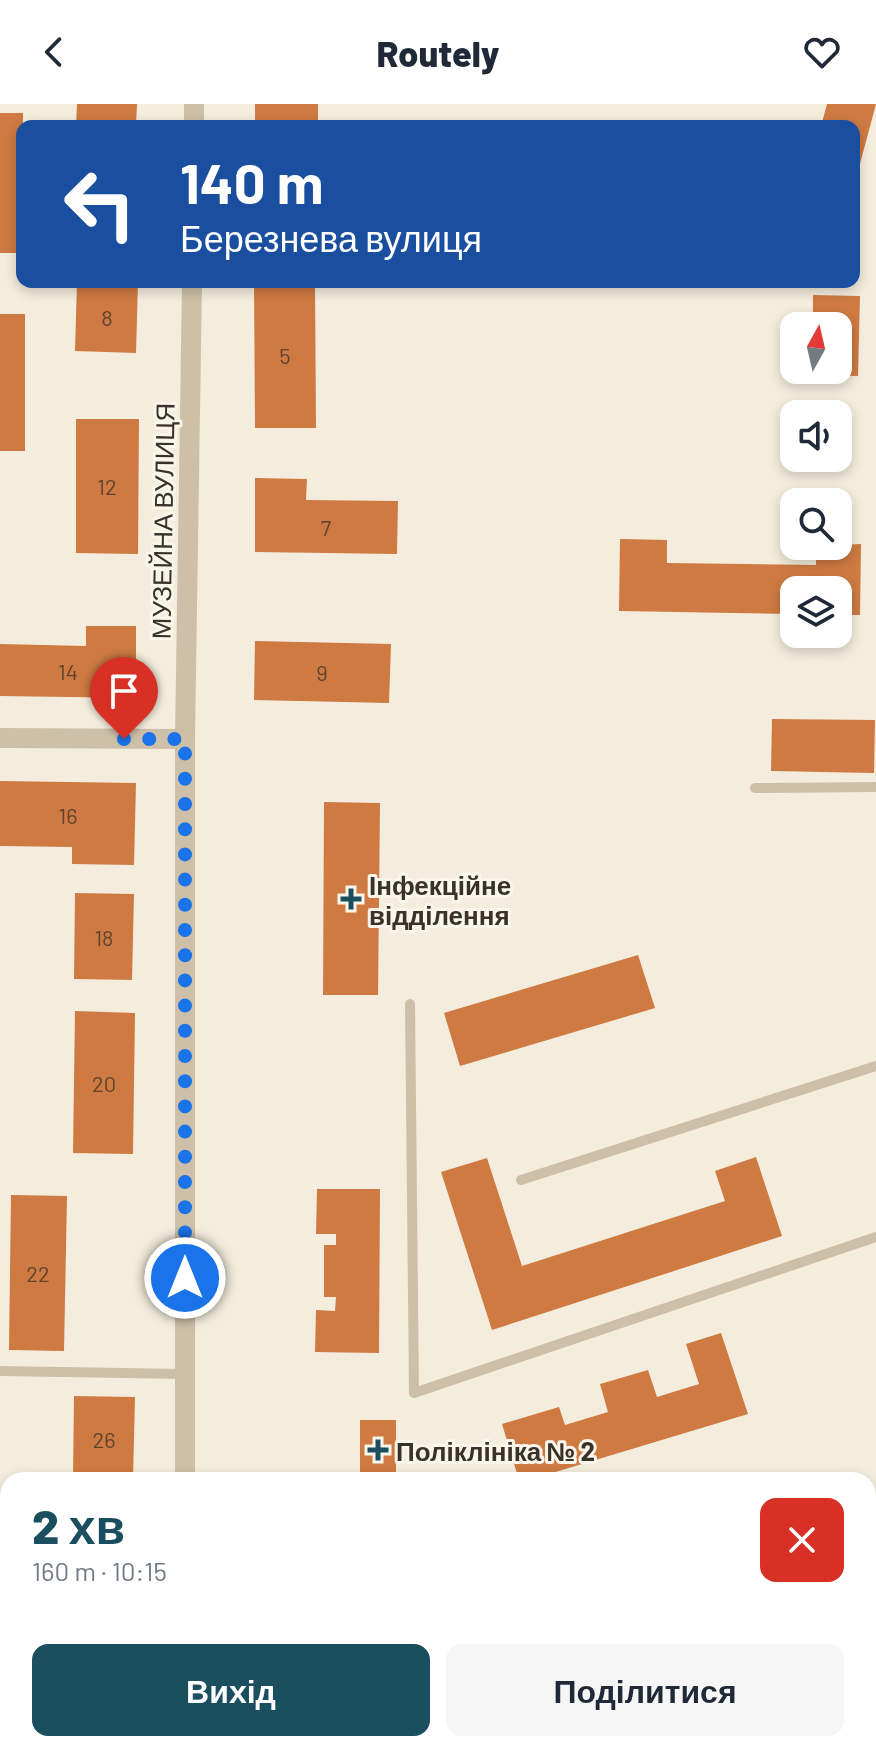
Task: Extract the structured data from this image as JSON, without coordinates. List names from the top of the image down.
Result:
{
  "streets": {
    "street": ["МУЗЕЙНА ВУЛИЦЯ"]
  },
  "places": {
    "health": ["Інфекційне відділення", "Поліклініка № 2"]
  },
  "house_numbers": [
    "8",
    "5",
    "12",
    "7",
    "14",
    "9",
    "16",
    "18",
    "20",
    "22",
    "26"
  ],
  "north": "top",
  "page": {
    "header": "Routely",
    "turn": ["140 m", "Березнева вулиця"],
    "heading": ["2 хв", "160 m · 10:15"],
    "buttons": ["Вихід", "Поділитися"]
  }
}
